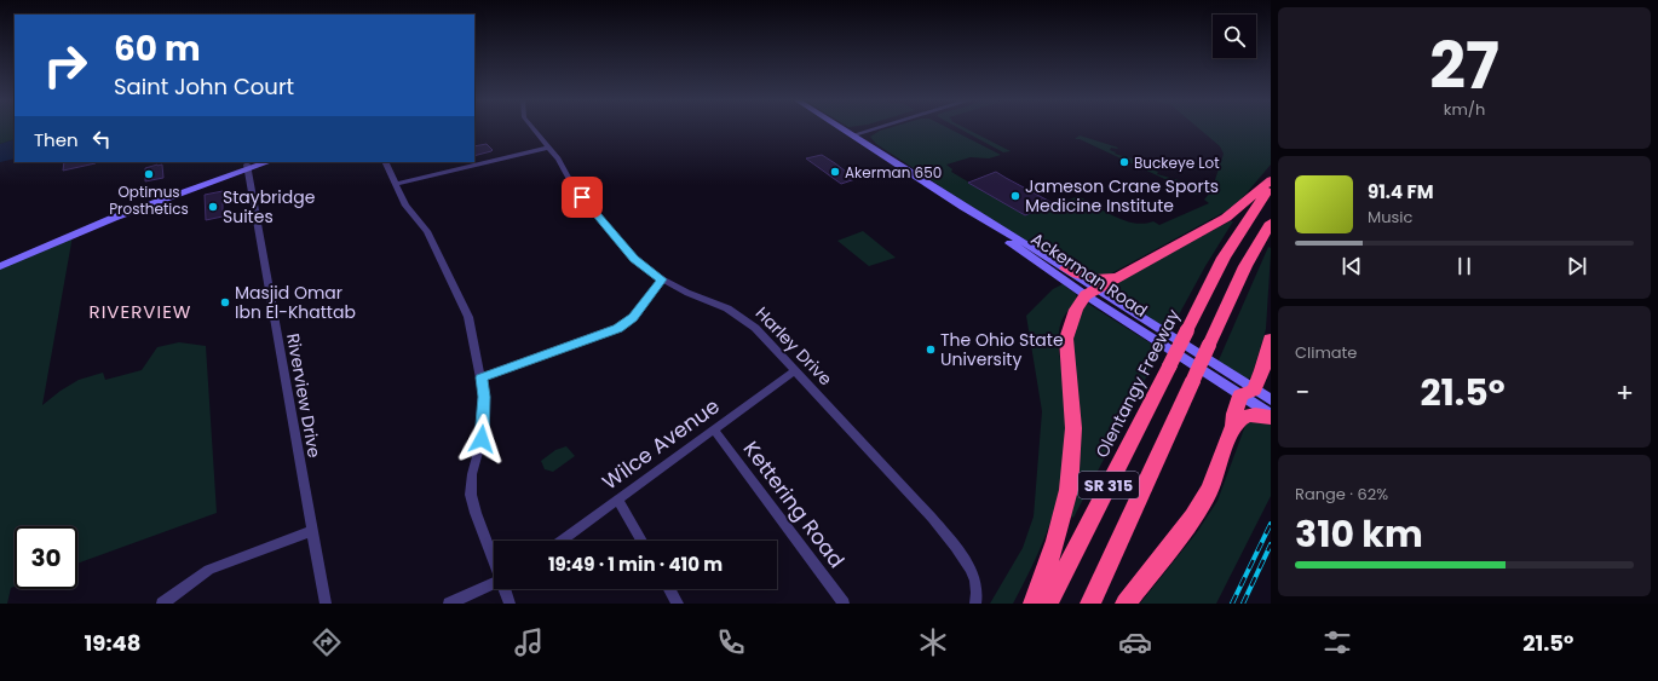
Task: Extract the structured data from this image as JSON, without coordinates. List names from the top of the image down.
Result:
{
  "streets": {
    "highway": ["Olentangy Freeway", "SR 315"],
    "main road": ["Ackerman Road"],
    "street": [
      "Harley Drive",
      "Riverview Drive",
      "Wilce Avenue",
      "Kettering Road"
    ]
  },
  "crossings": [
    ["Harley Drive", "Wilce Avenue"],
    ["Wilce Avenue", "Kettering Road"]
  ],
  "districts": ["RIVERVIEW"],
  "places": [
    "Buckeye Lot",
    "Akerman 650",
    "Optimus Prosthetics",
    "Jameson Crane Sports Medicine Institute",
    "Staybridge Suites",
    "Masjid Omar Ibn El-Khattab",
    "The Ohio State University"
  ],
  "page": {
    "tile": [
      ["27", "km/h"],
      "Climate",
      ["Range · 62%", "310 km"]
    ],
    "turn": ["60 m", "Saint John Court"],
    "then": "Then",
    "song": ["91.4 FM", "Music"],
    "heat": ["−", "21.5°", "+"],
    "limit": "30",
    "trip": "19:49 · 1 min · 410 m",
    "tabs": ["19:48", "21.5°"]
  }
}
